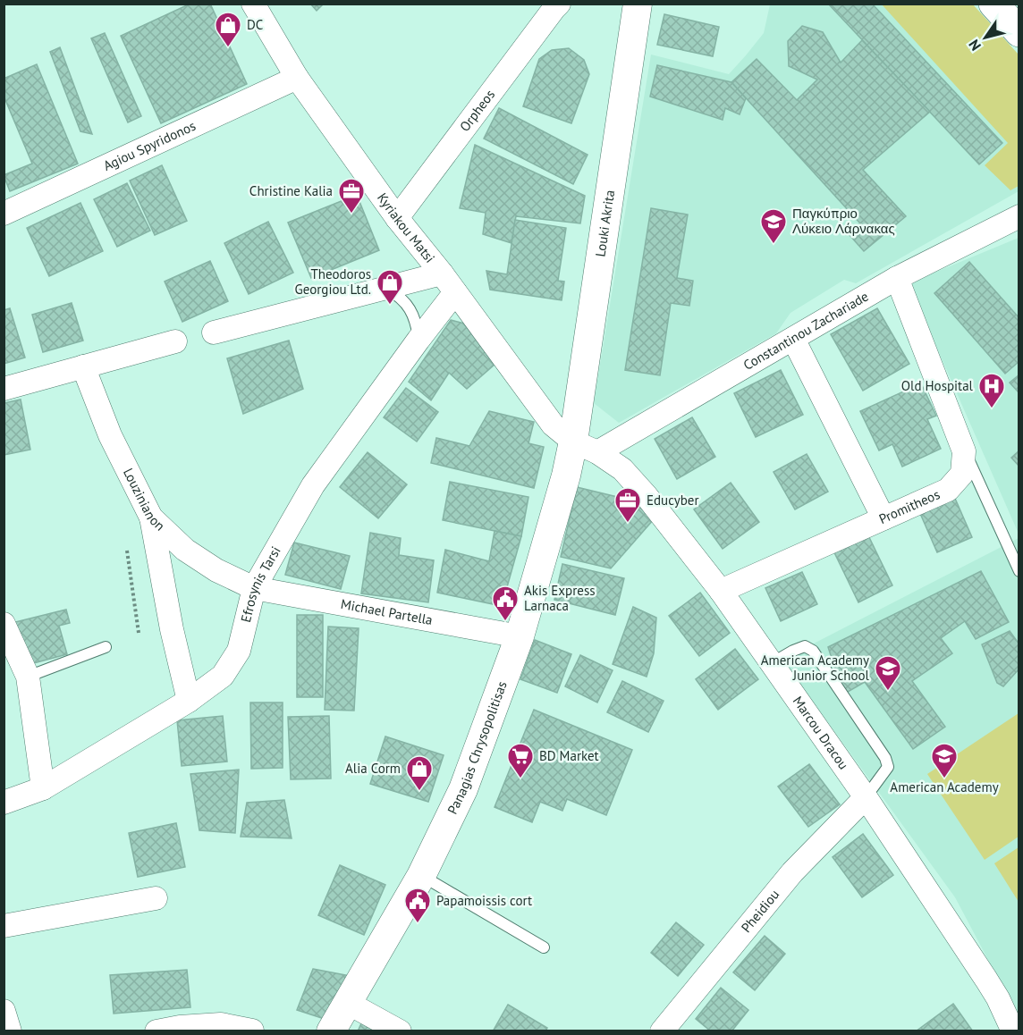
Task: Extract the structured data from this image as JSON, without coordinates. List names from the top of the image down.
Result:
{
  "streets": {
    "street": [
      "Orpheos",
      "Agiou Spyridonos",
      "Louki Akrita",
      "Kyriakou Matsi",
      "Constantinou Zachariade",
      "Louzinianon",
      "Promitheos",
      "Efrosynis Tarsi",
      "Michael Partella",
      "Marcou Dracou",
      "Panagias Chrysopolitisas",
      "Pheidiou"
    ]
  },
  "crossings": [
    ["Orpheos", "Kyriakou Matsi"],
    ["Agiou Spyridonos", "Kyriakou Matsi"],
    ["Louki Akrita", "Kyriakou Matsi"],
    ["Louki Akrita", "Constantinou Zachariade"],
    ["Louki Akrita", "Marcou Dracou"],
    ["Louki Akrita", "Panagias Chrysopolitisas"],
    ["Kyriakou Matsi", "Constantinou Zachariade"],
    ["Kyriakou Matsi", "Efrosynis Tarsi"],
    ["Kyriakou Matsi", "Marcou Dracou"],
    ["Kyriakou Matsi", "Panagias Chrysopolitisas"],
    ["Constantinou Zachariade", "Marcou Dracou"],
    ["Constantinou Zachariade", "Panagias Chrysopolitisas"],
    ["Louzinianon", "Efrosynis Tarsi"],
    ["Louzinianon", "Michael Partella"],
    ["Promitheos", "Marcou Dracou"],
    ["Efrosynis Tarsi", "Michael Partella"],
    ["Michael Partella", "Panagias Chrysopolitisas"],
    ["Marcou Dracou", "Panagias Chrysopolitisas"],
    ["Marcou Dracou", "Pheidiou"]
  ],
  "places": {
    "shop": ["DC", "Theodoros Georgiou Ltd.", "Alia Corm"],
    "office": ["Christine Kalia", "Educyber"],
    "school or university": ["Παγκύπριο Λύκειο Λάρνακας", "American Academy Junior School", "American Academy"],
    "hospital": ["Old Hospital"],
    "public building": ["Akis Express Larnaca", "Papamoissis cort"],
    "supermarket": ["BD Market"]
  },
  "north": "bottom left"
}
